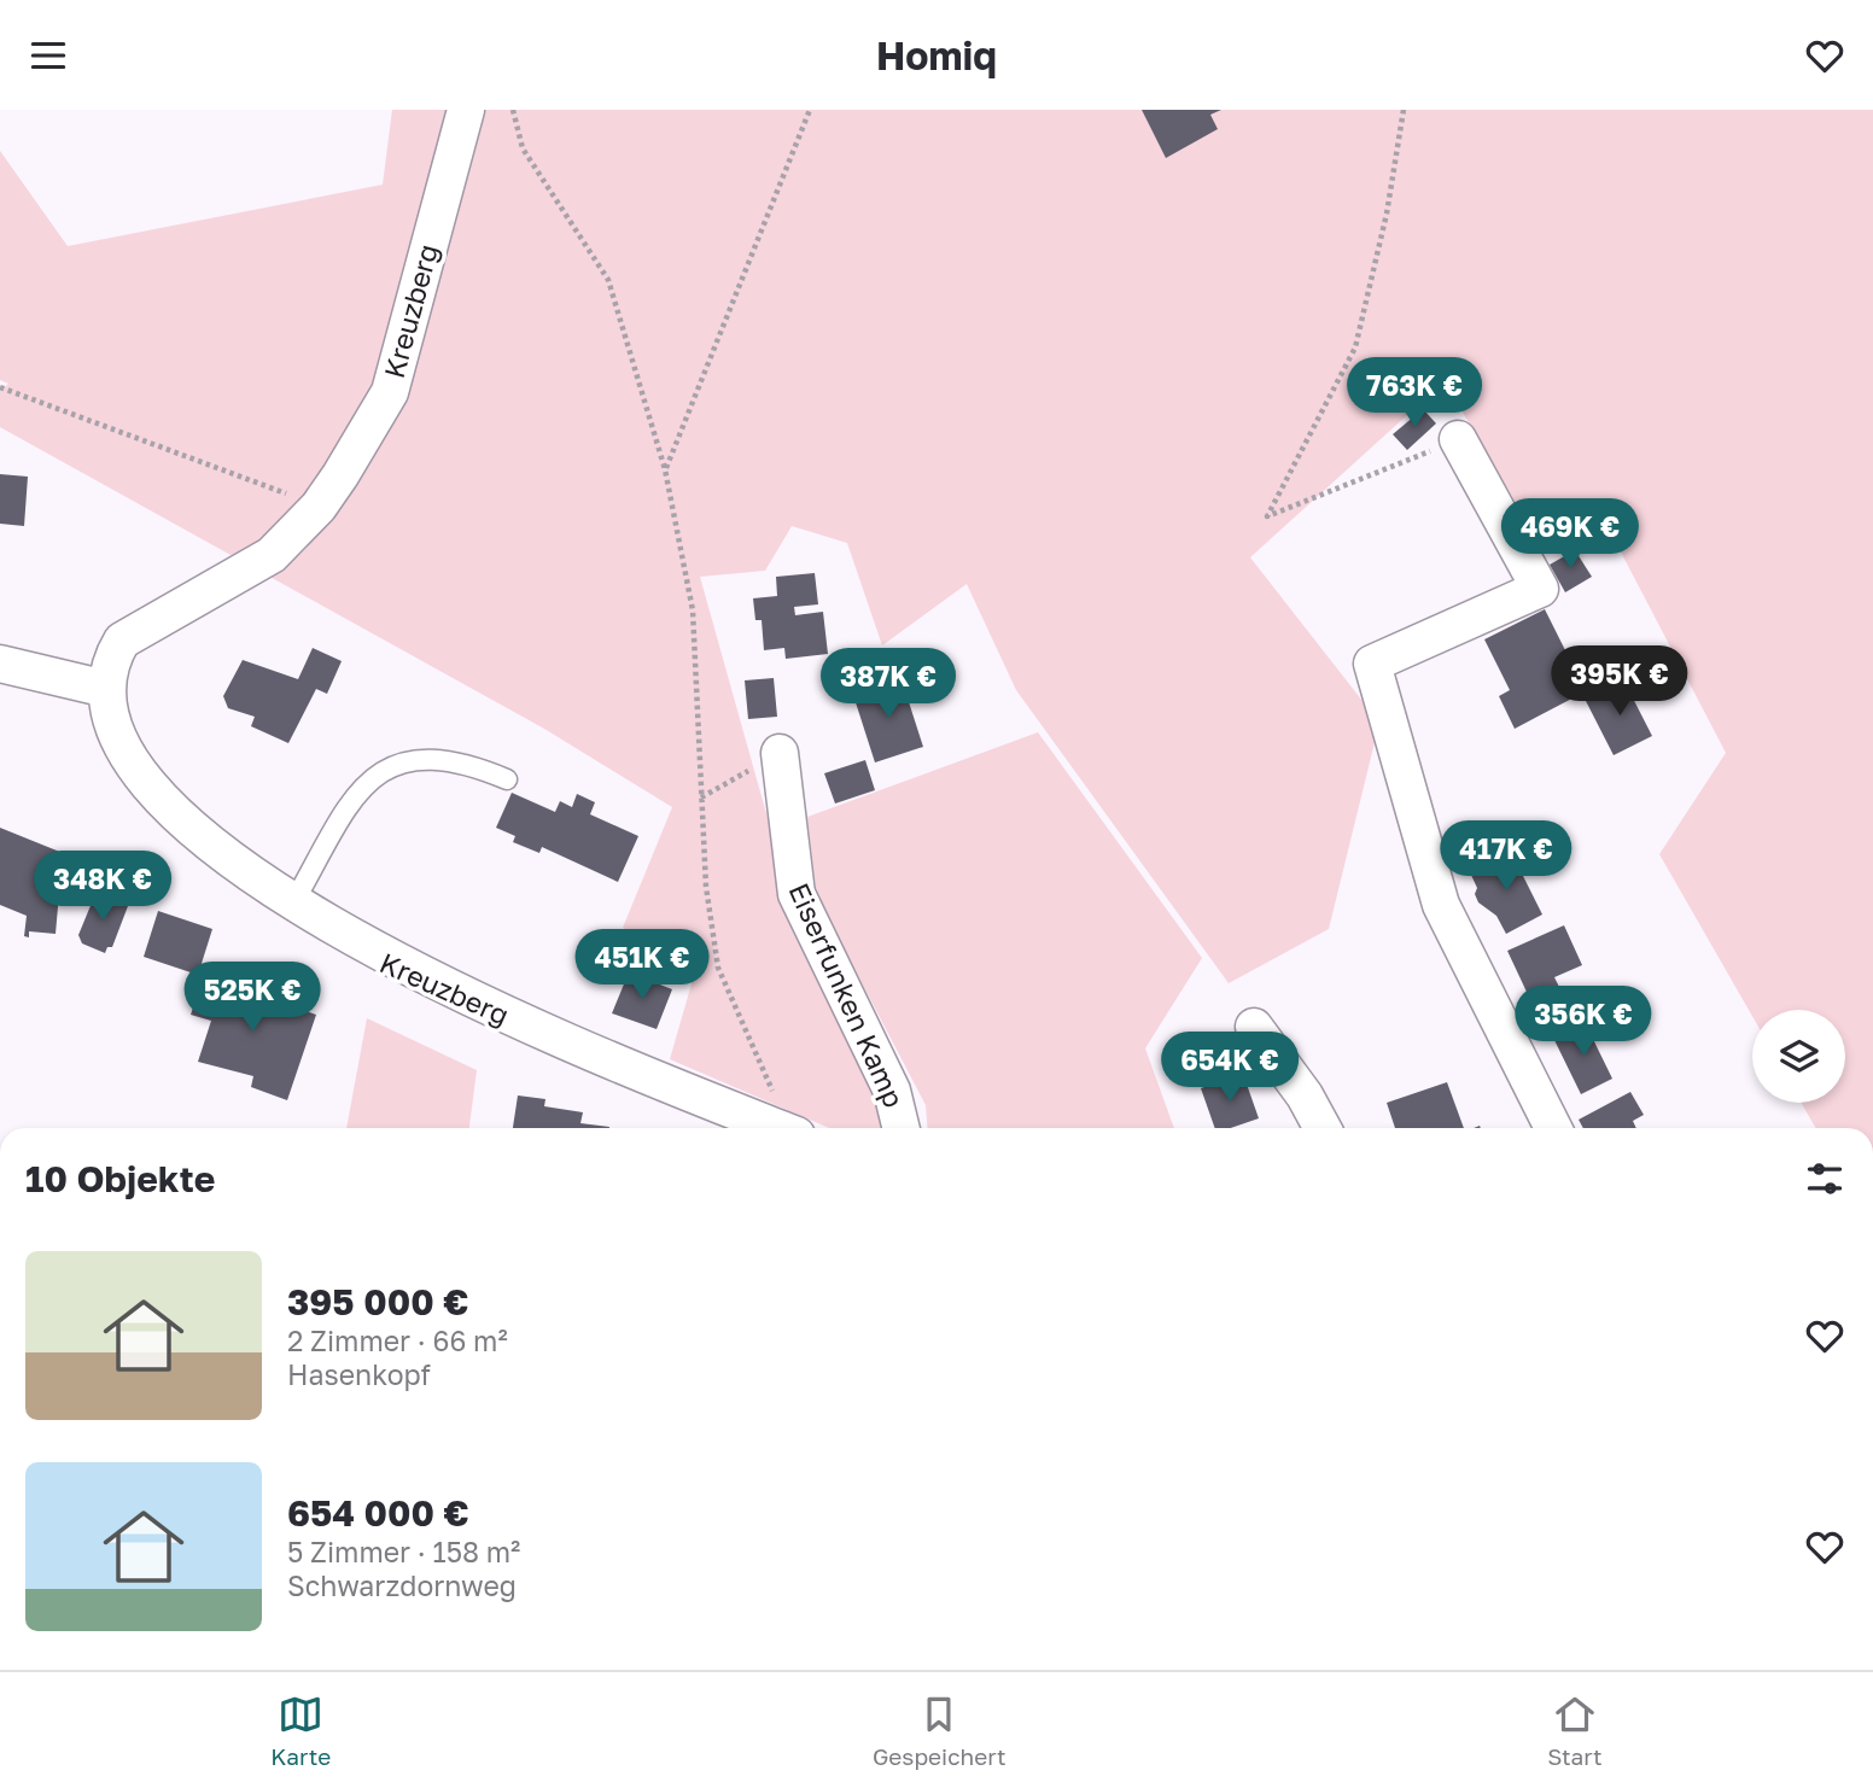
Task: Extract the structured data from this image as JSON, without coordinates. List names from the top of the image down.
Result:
{
  "streets": {
    "street": ["Kreuzberg", "Eiserfunken Kamp"]
  },
  "page": {
    "header": "Homiq",
    "price": [
      "763K €",
      "469K €",
      "395K €",
      "387K €",
      "417K €",
      "348K €",
      "451K €",
      "525K €",
      "356K €",
      "654K €"
    ],
    "heading": "10 Objekte",
    "list": [
      {
        "name": "395 000 €",
        "note": "2 Zimmer · 66 m² · Hasenkopf"
      },
      {
        "name": "654 000 €",
        "note": "5 Zimmer · 158 m² · Schwarzdornweg"
      }
    ],
    "tabs": ["Karte", "Gespeichert", "Start"]
  }
}
